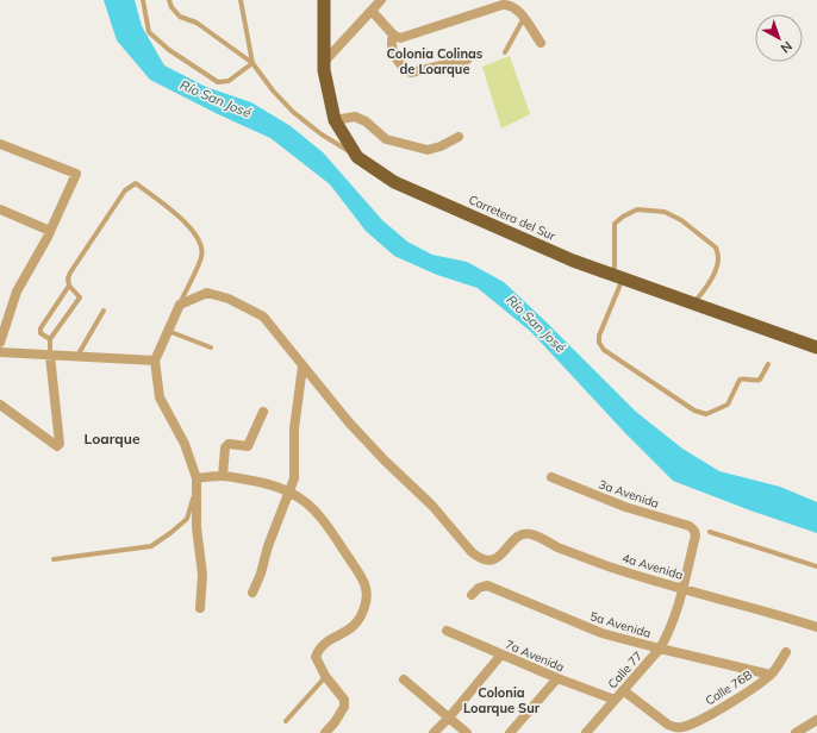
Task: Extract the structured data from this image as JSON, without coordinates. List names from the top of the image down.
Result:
{
  "streets": {
    "highway": ["Carretera del Sur"],
    "street": [
      "3a Avenida",
      "4a Avenida",
      "5a Avenida",
      "7a Avenida",
      "Calle 77",
      "Calle 76B"
    ]
  },
  "crossings": [
    ["3a Avenida", "Calle 77"],
    ["4a Avenida", "Calle 77"],
    ["5a Avenida", "Calle 77"],
    ["5a Avenida", "Calle 76B"],
    ["7a Avenida", "Calle 77"],
    ["Calle 77", "Calle 76B"]
  ],
  "districts": ["Colonia Colinas de Loarque", "Loarque", "Colonia Loarque Sur"],
  "water": ["Río San José"],
  "north": "bottom right"
}
